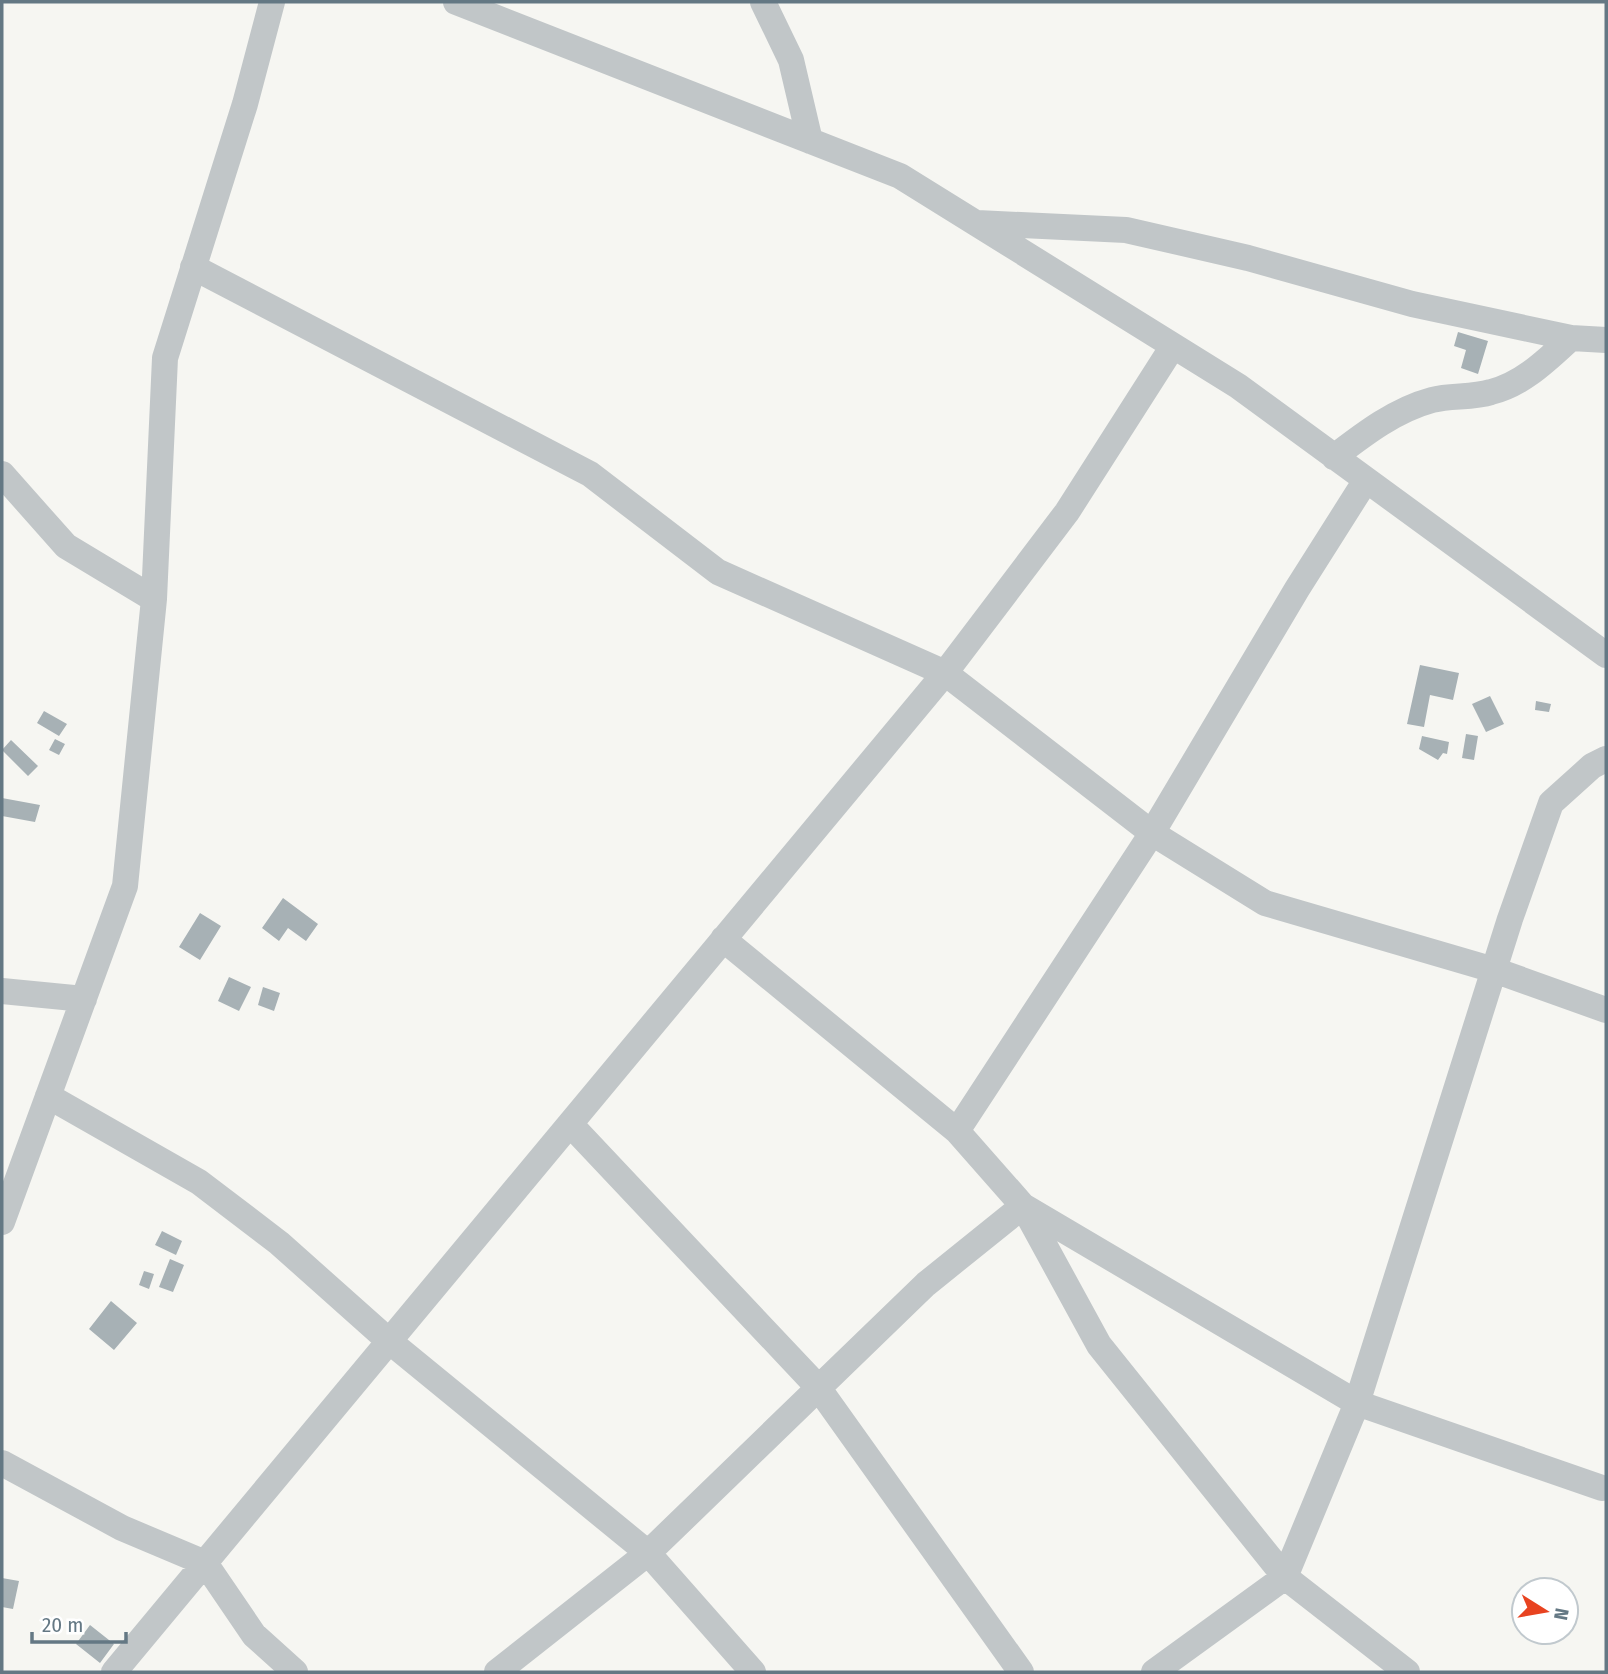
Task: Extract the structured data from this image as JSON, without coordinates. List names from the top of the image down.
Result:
{
  "scale_bar": "20 m",
  "north": "right"
}
